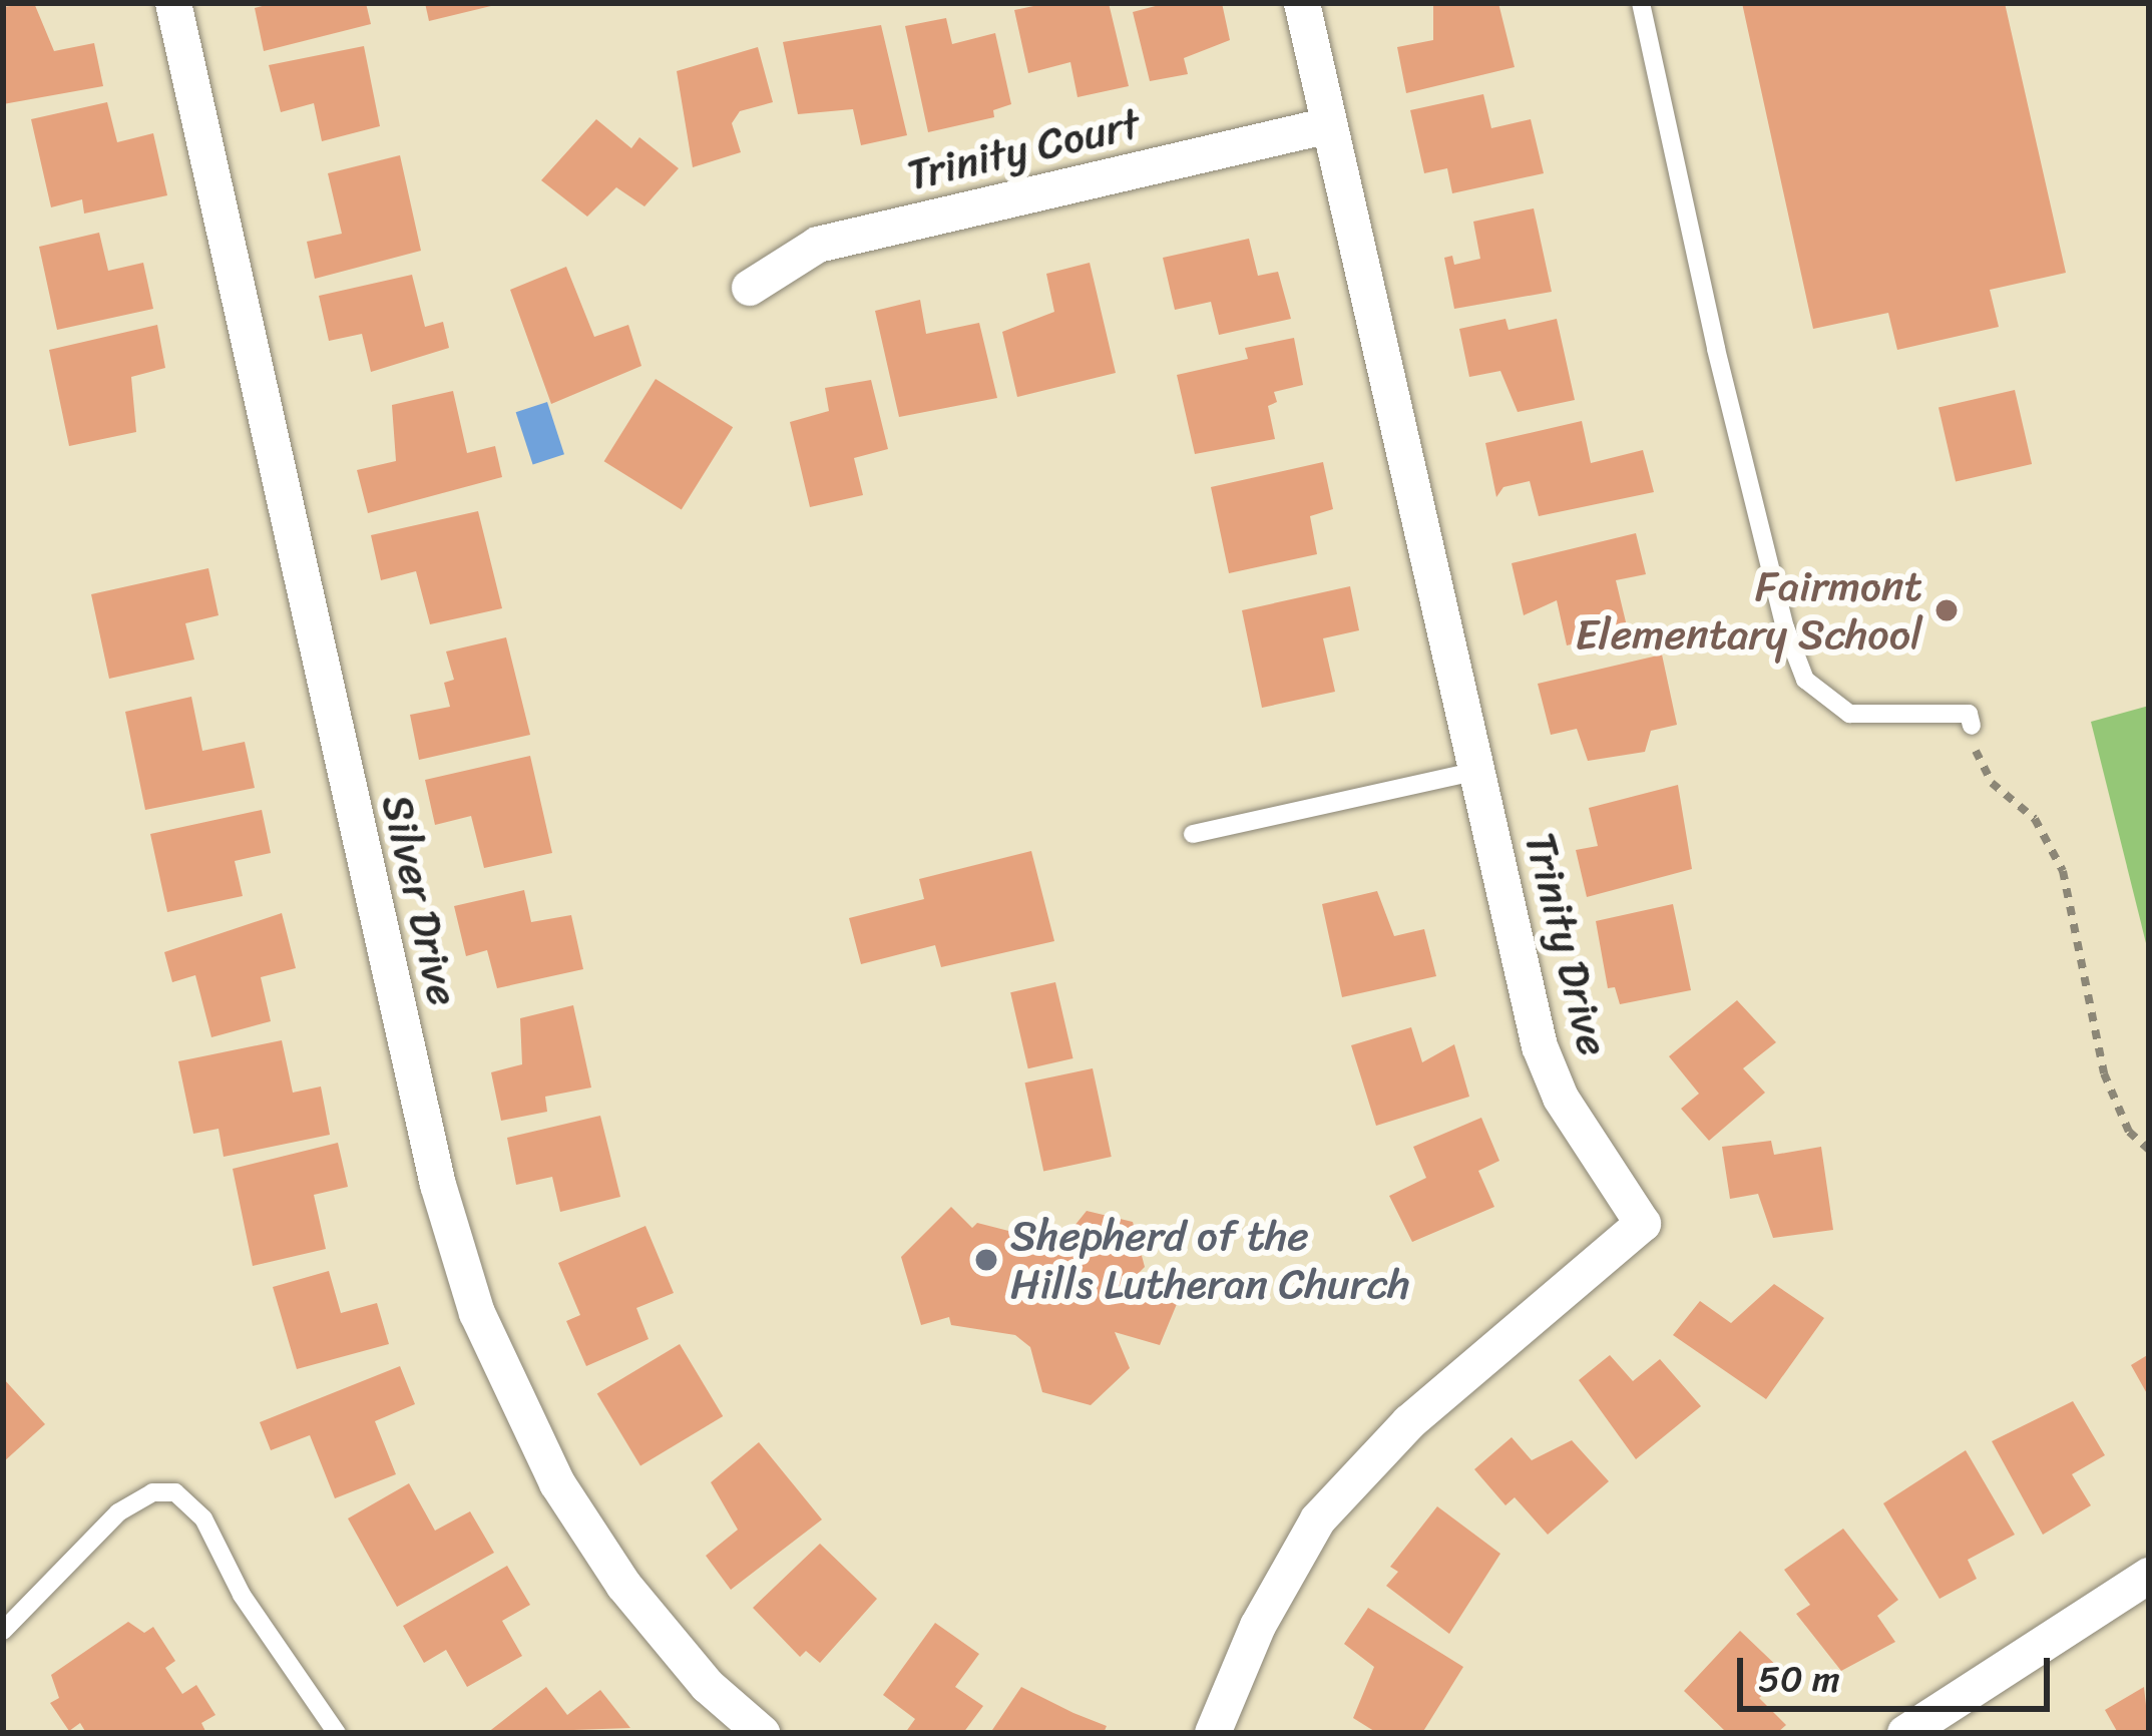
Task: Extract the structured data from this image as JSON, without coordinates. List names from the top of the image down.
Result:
{
  "streets": {
    "street": ["Trinity Court", "Silver Drive", "Trinity Drive"]
  },
  "crossings": [
    ["Trinity Court", "Trinity Drive"]
  ],
  "places": ["Fairmont Elementary School", "Shepherd of the Hills Lutheran Church"],
  "scale_bar": "50 m"
}
